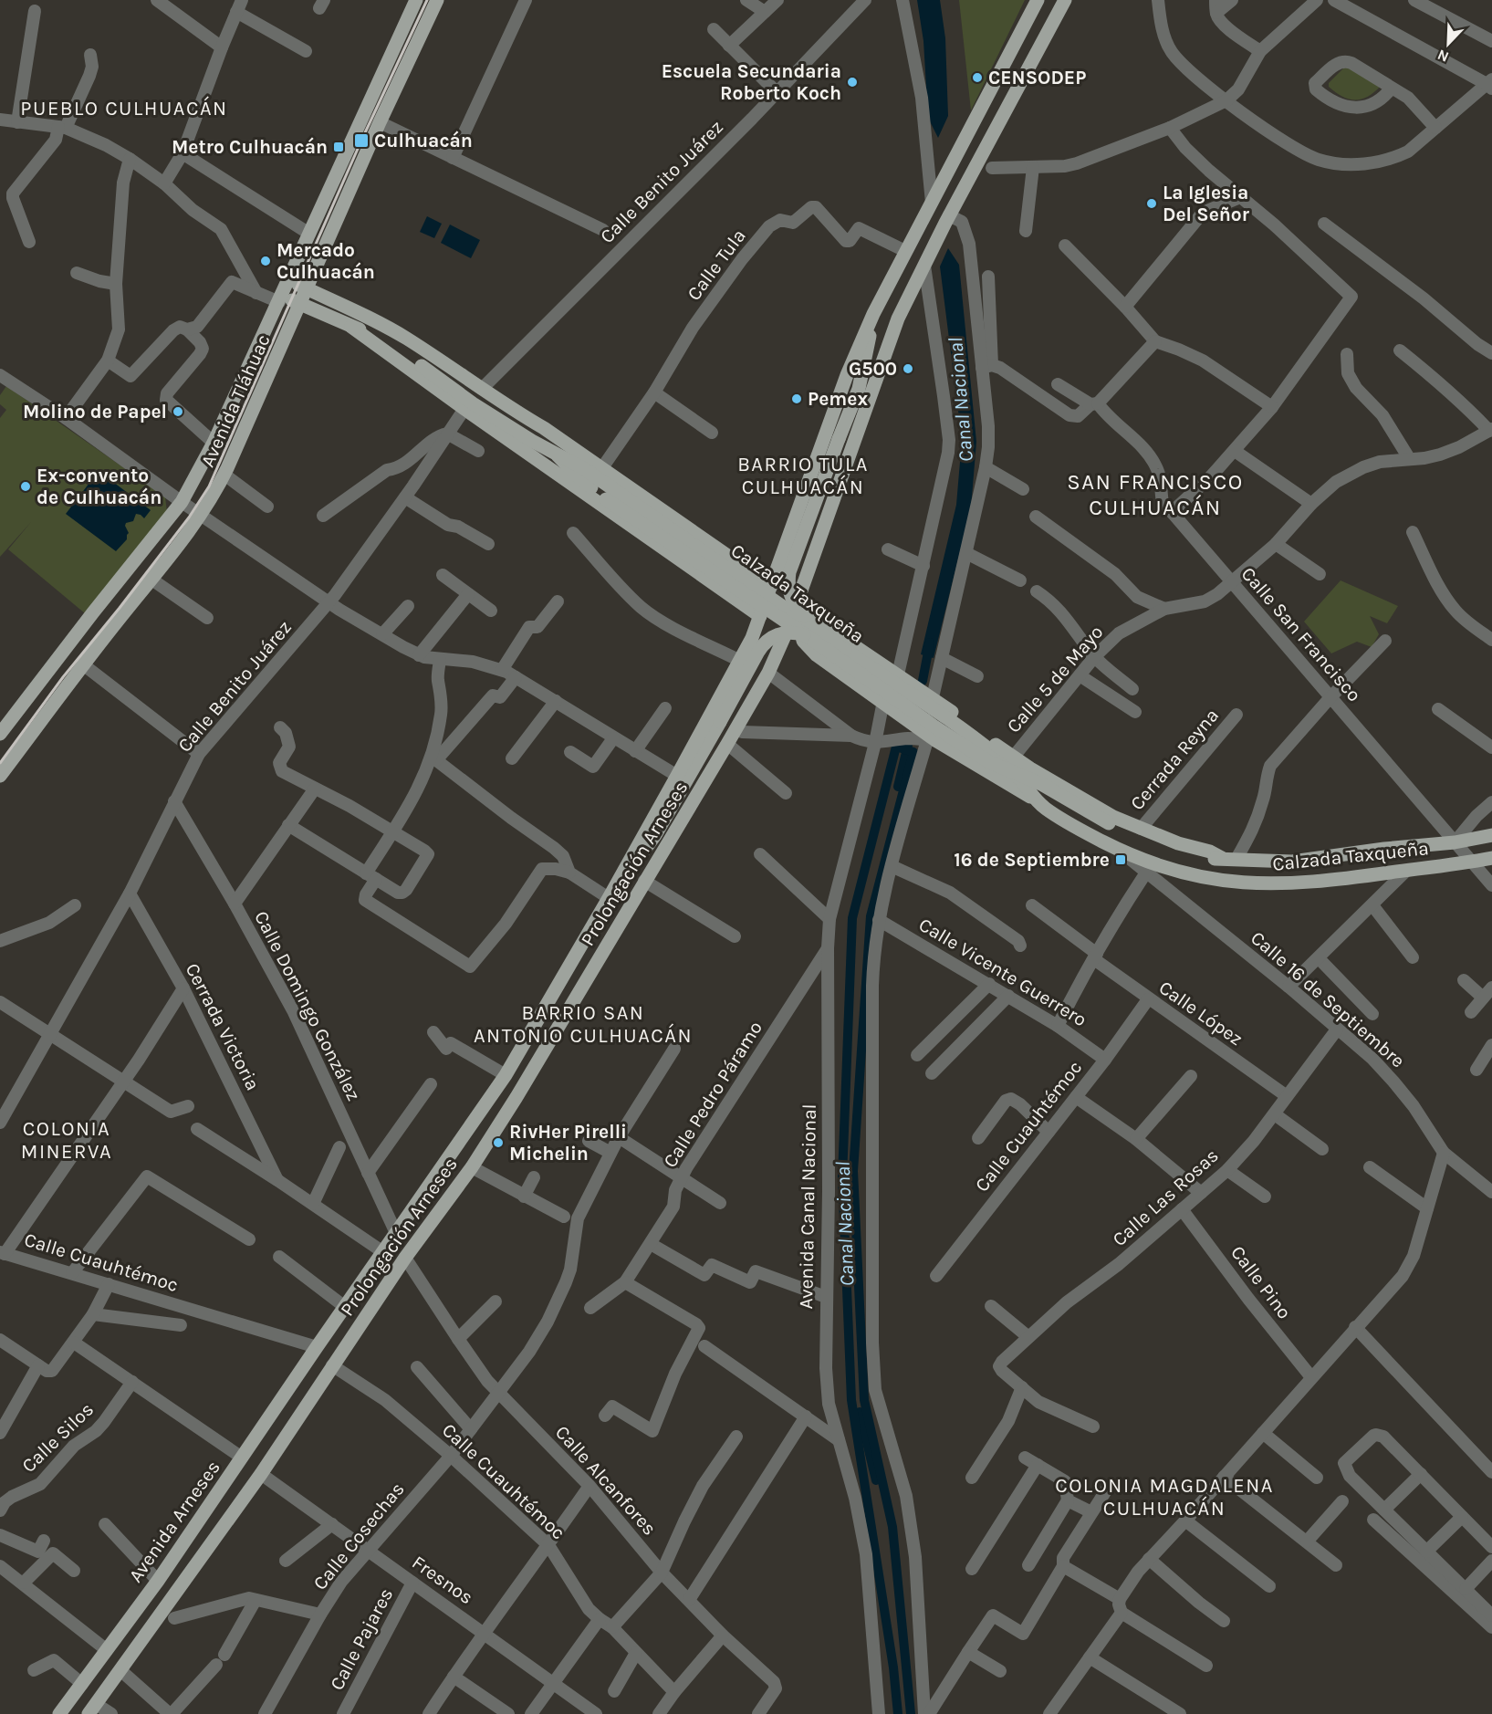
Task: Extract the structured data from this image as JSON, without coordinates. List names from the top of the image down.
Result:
{
  "streets": {
    "main road": [
      "Avenida Tláhuac",
      "Calzada Taxqueña",
      "Prolongación Arneses",
      "Avenida Arneses"
    ],
    "street": [
      "Calle Benito Juárez",
      "Calle Tula",
      "Calle San Francisco",
      "Calle 5 de Mayo",
      "Cerrada Reyna",
      "Calle Vicente Guerrero",
      "Calle 16 de Septiembre",
      "Calle Domingo González",
      "Calle López",
      "Cerrada Victoria",
      "Calle Pedro Páramo",
      "Calle Cuauhtémoc",
      "Calle Las Rosas",
      "Avenida Canal Nacional",
      "Calle Pino",
      "Calle Silos",
      "Calle Alcanfores",
      "Calle Cosechas",
      "Fresnos",
      "Calle Pajares"
    ]
  },
  "crossings": [
    ["Calle Benito Juárez", "Calzada Taxqueña"],
    ["Calle Benito Juárez", "Calle Domingo González"],
    ["Calle Benito Juárez", "Cerrada Victoria"],
    ["Calle Tula", "Calzada Taxqueña"],
    ["Calle Tula", "Prolongación Arneses"],
    ["Avenida Tláhuac", "Calzada Taxqueña"],
    ["Calzada Taxqueña", "Calle San Francisco"],
    ["Calzada Taxqueña", "Calle 5 de Mayo"],
    ["Calzada Taxqueña", "Cerrada Reyna"],
    ["Calzada Taxqueña", "Prolongación Arneses"],
    ["Calzada Taxqueña", "Calle 16 de Septiembre"],
    ["Calzada Taxqueña", "Avenida Canal Nacional"],
    ["Calle San Francisco", "Calle 5 de Mayo"],
    ["Prolongación Arneses", "Calle Domingo González"],
    ["Prolongación Arneses", "Calle Cuauhtémoc"],
    ["Prolongación Arneses", "Calle Alcanfores"],
    ["Prolongación Arneses", "Avenida Arneses"],
    ["Prolongación Arneses", "Fresnos"],
    ["Calle Vicente Guerrero", "Calle Cuauhtémoc"],
    ["Calle 16 de Septiembre", "Calle Las Rosas"],
    ["Calle López", "Calle Cuauhtémoc"],
    ["Calle López", "Calle Las Rosas"],
    ["Calle Pedro Páramo", "Avenida Canal Nacional"],
    ["Calle Cuauhtémoc", "Avenida Arneses"],
    ["Calle Cuauhtémoc", "Calle Cosechas"],
    ["Calle Las Rosas", "Calle Pino"],
    ["Calle Alcanfores", "Calle Cosechas"],
    ["Calle Cosechas", "Fresnos"],
    ["Fresnos", "Calle Pajares"]
  ],
  "districts": [
    "PUEBLO CULHUACÁN",
    "BARRIO TULA CULHUACÁN",
    "SAN FRANCISCO CULHUACÁN",
    "BARRIO SAN ANTONIO CULHUACÁN",
    "COLONIA MINERVA",
    "COLONIA MAGDALENA CULHUACÁN"
  ],
  "water": ["Canal Nacional"],
  "places": {
    "other": [
      "CENSODEP",
      "Escuela Secundaria Roberto Koch",
      "La Iglesia Del Señor",
      "Mercado Culhuacán",
      "G500",
      "Pemex",
      "Molino de Papel",
      "Ex-convento de Culhuacán",
      "RivHer Pirelli Michelin"
    ],
    "transit": ["Culhuacán", "Metro Culhuacán", "16 de Septiembre"]
  },
  "north": "bottom left"
}
